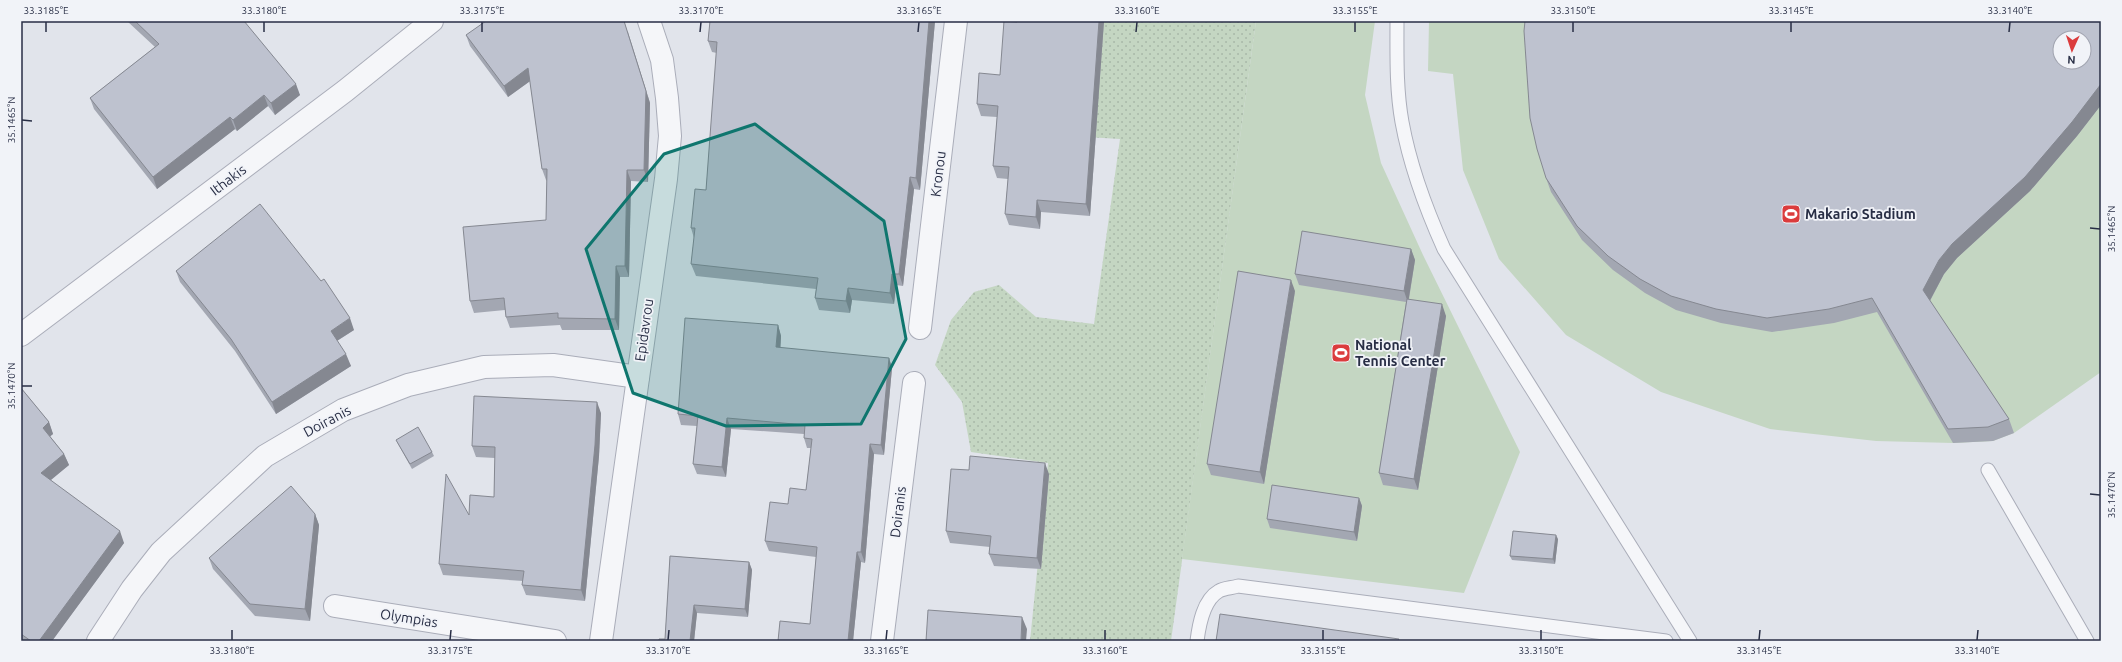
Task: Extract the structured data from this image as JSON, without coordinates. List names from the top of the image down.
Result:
{
  "streets": {
    "street": [
      "Kronou",
      "Ithakis",
      "Epidavrou",
      "Doiranis",
      "Olympias"
    ]
  },
  "crossings": [
    ["Epidavrou", "Doiranis"]
  ],
  "places": {
    "sports": ["Makario Stadium", "National Tennis Center"]
  },
  "north": "bottom",
  "coordinates": [
    "33.3185°E",
    "33.3180°E",
    "33.3175°E",
    "33.3170°E",
    "33.3165°E",
    "33.3160°E",
    "33.3155°E",
    "33.3150°E",
    "33.3145°E",
    "33.3140°E",
    "35.1465°N",
    "35.1470°N"
  ]
}
